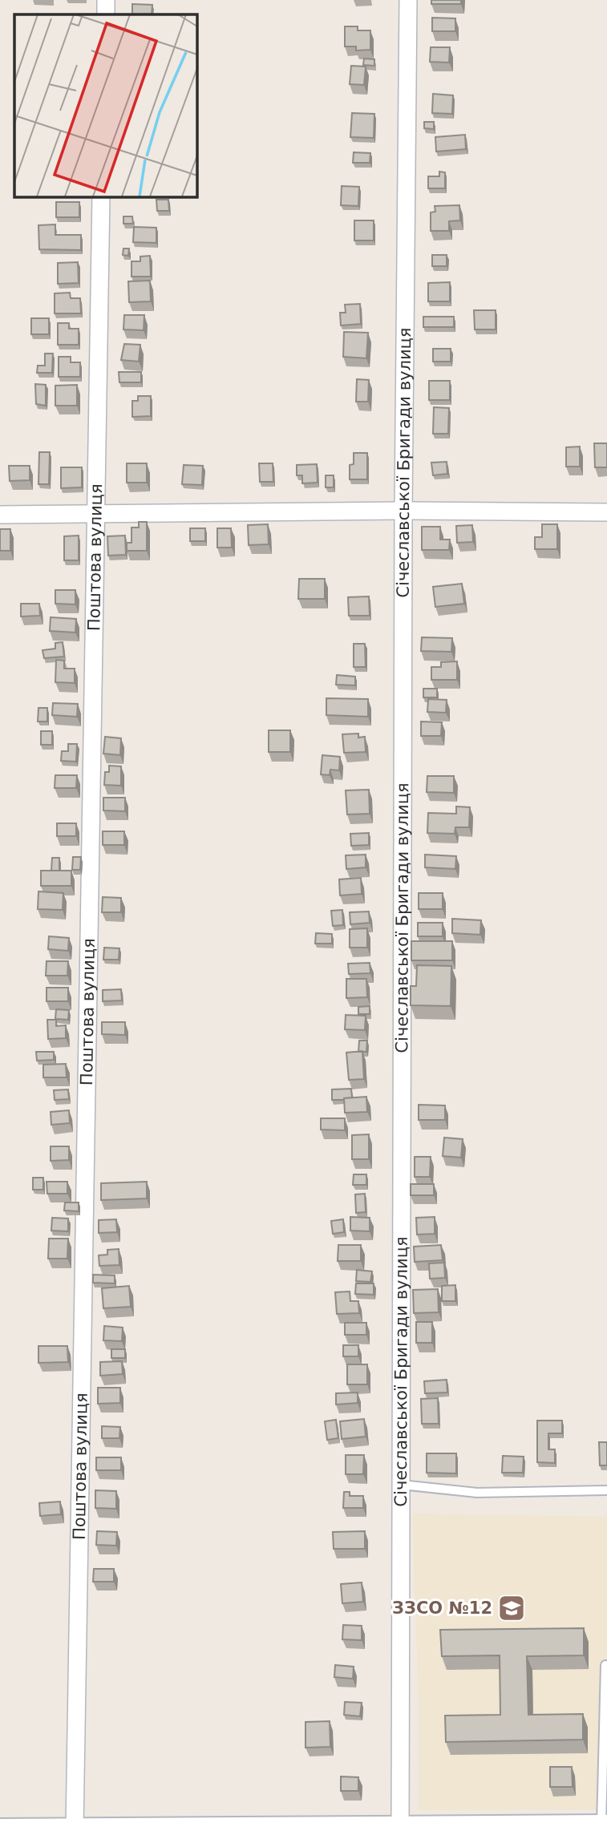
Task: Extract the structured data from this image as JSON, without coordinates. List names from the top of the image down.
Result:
{
  "streets": {
    "street": ["Січеславської Бригади вулиця", "Поштова вулиця"]
  },
  "places": {
    "school or university": ["ЗЗСО №12"]
  }
}
